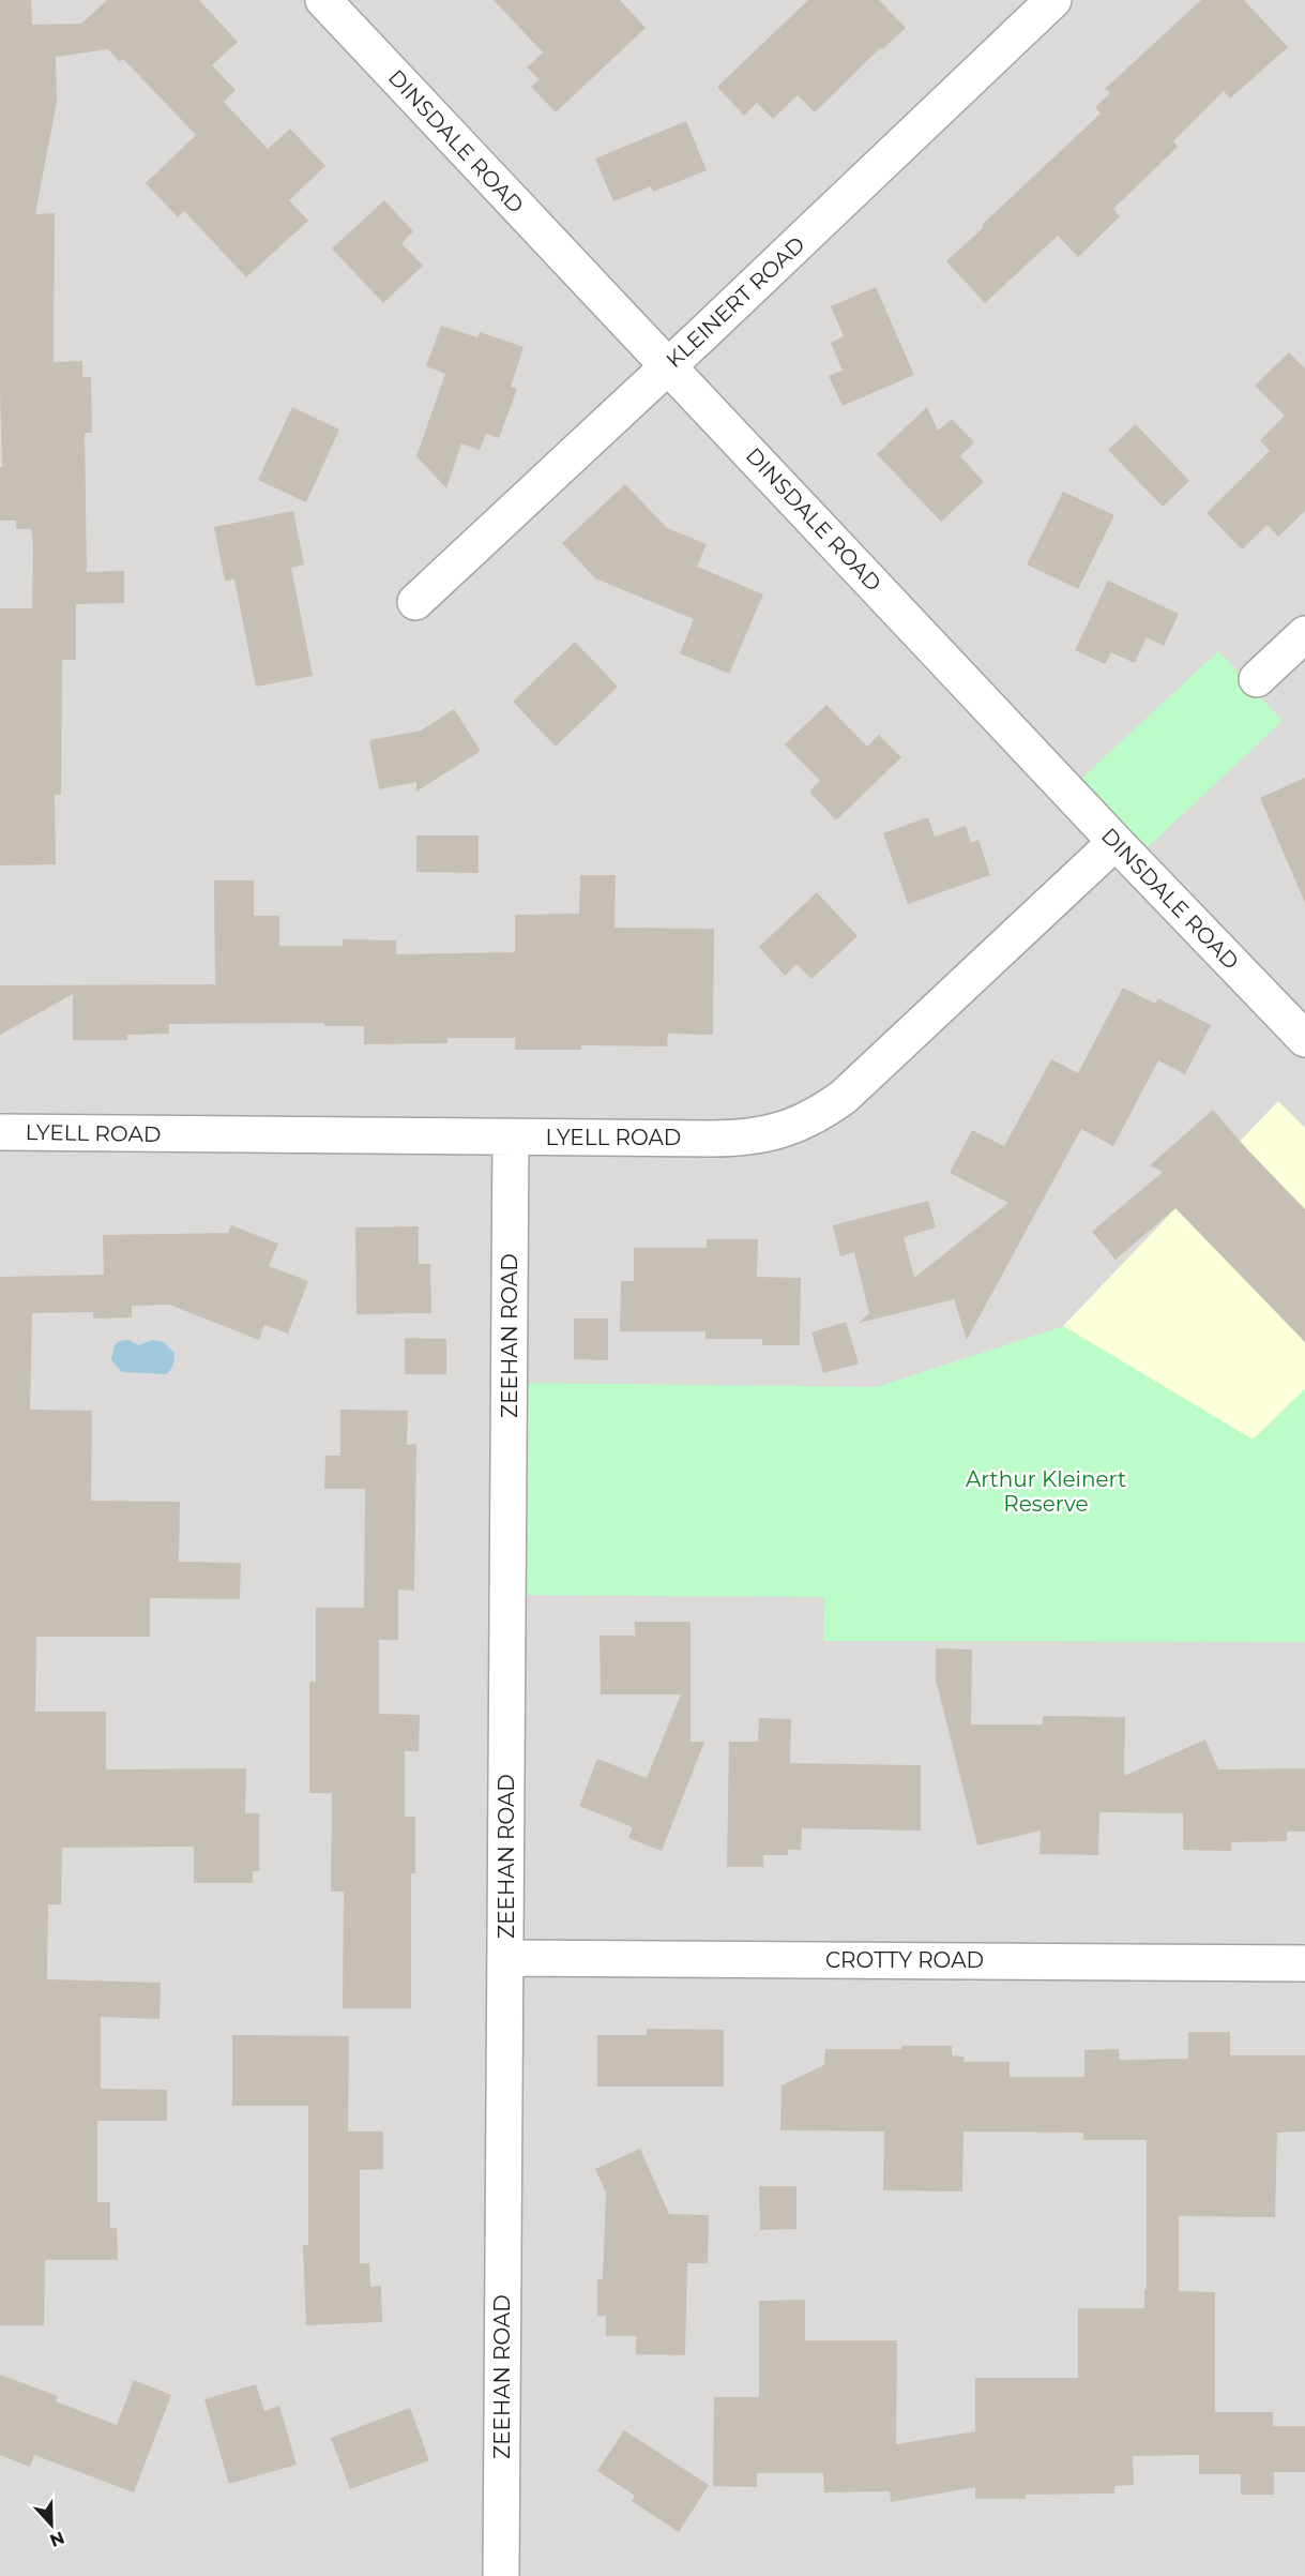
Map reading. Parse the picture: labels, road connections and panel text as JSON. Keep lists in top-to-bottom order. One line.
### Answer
{"streets":{"street":["DINSDALE ROAD","KLEINERT ROAD","LYELL ROAD","ZEEHAN ROAD","CROTTY ROAD"]},"crossings":[["DINSDALE ROAD","KLEINERT ROAD"],["DINSDALE ROAD","LYELL ROAD"],["LYELL ROAD","ZEEHAN ROAD"],["ZEEHAN ROAD","CROTTY ROAD"]],"parks":["Arthur Kleinert Reserve"],"north":"bottom"}
